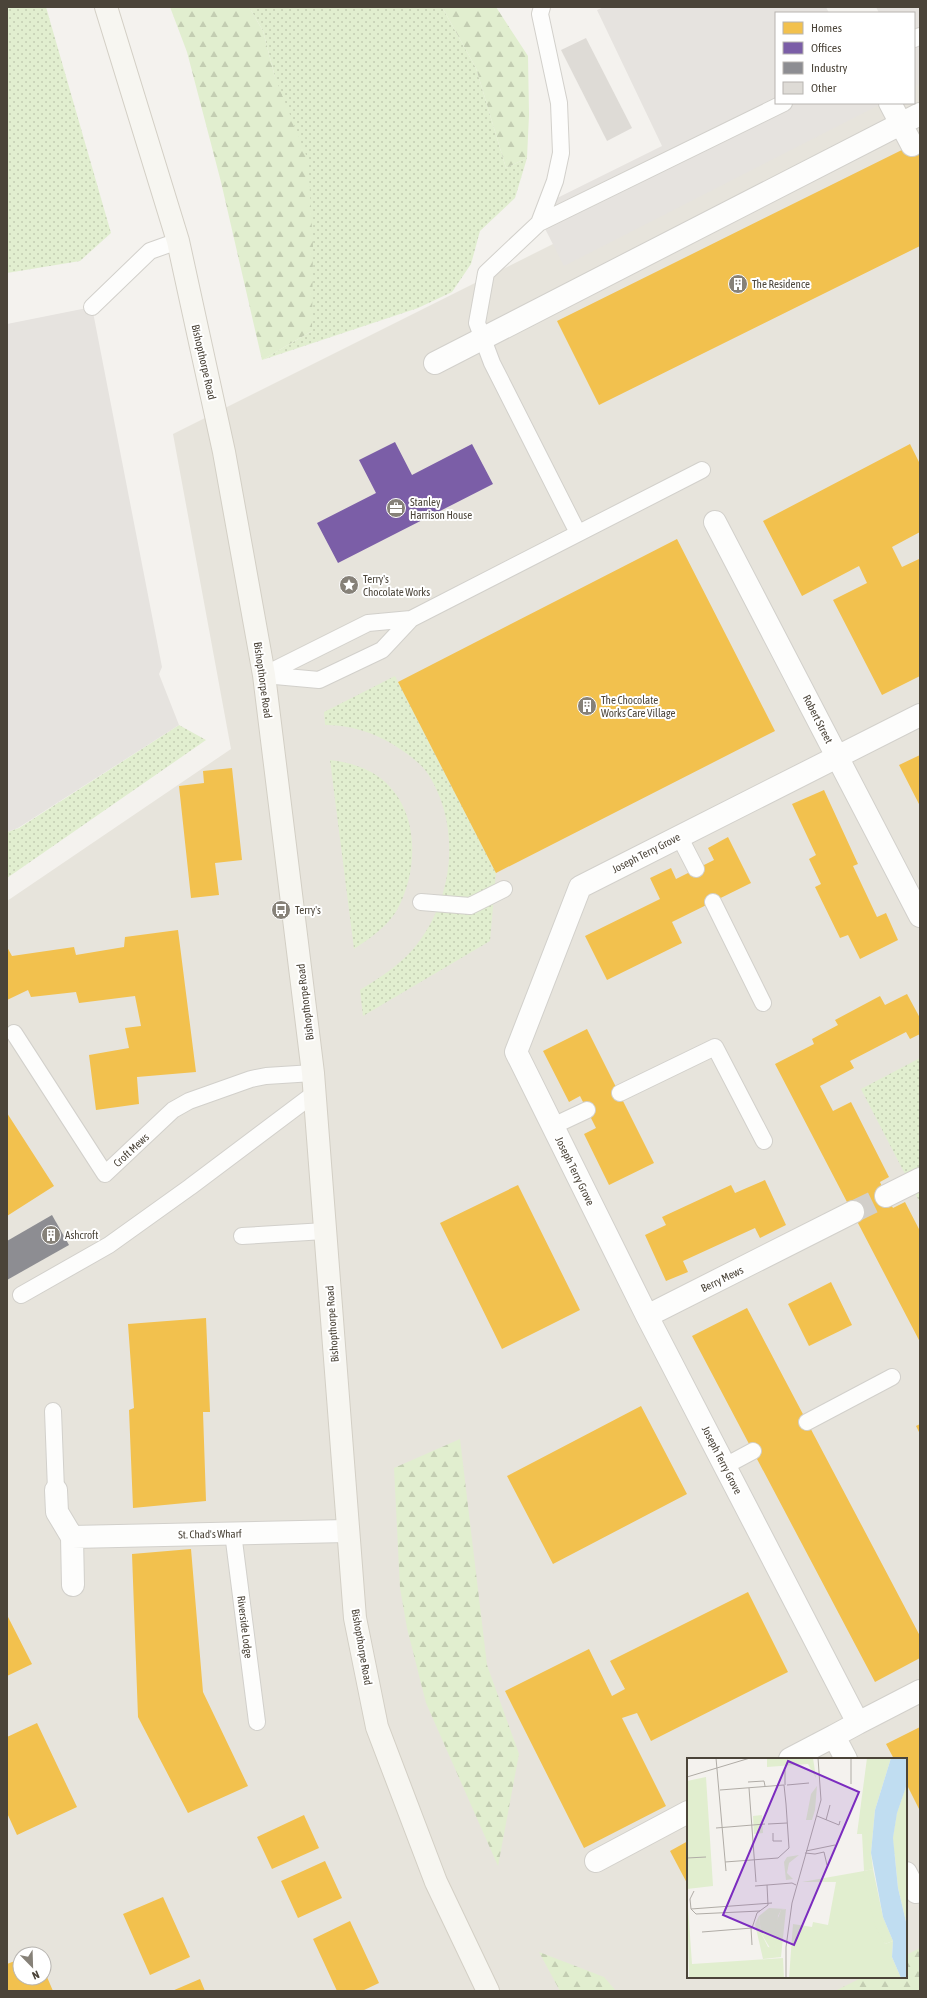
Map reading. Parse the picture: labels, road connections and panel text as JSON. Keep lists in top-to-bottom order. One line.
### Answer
{"streets":{"street":["Bishopthorpe Road","Robert Street","Joseph Terry Grove","Berry Mews","St. Chad's Wharf"],"lane":["Croft Mews","Riverside Lodge"]},"crossings":[["Bishopthorpe Road","Croft Mews"],["Bishopthorpe Road","St. Chad's Wharf"],["Robert Street","Joseph Terry Grove"],["Joseph Terry Grove","Berry Mews"],["St. Chad's Wharf","Riverside Lodge"]],"places":{"building":["The Residence","The Chocolate Works Care Village","Ashcroft"],"office":["Stanley Harrison House"],"place":["Terry's Chocolate Works"],"bus stop":["Terry's"]},"legend":["Homes","Offices","Industry","Other"],"north":"bottom right"}
